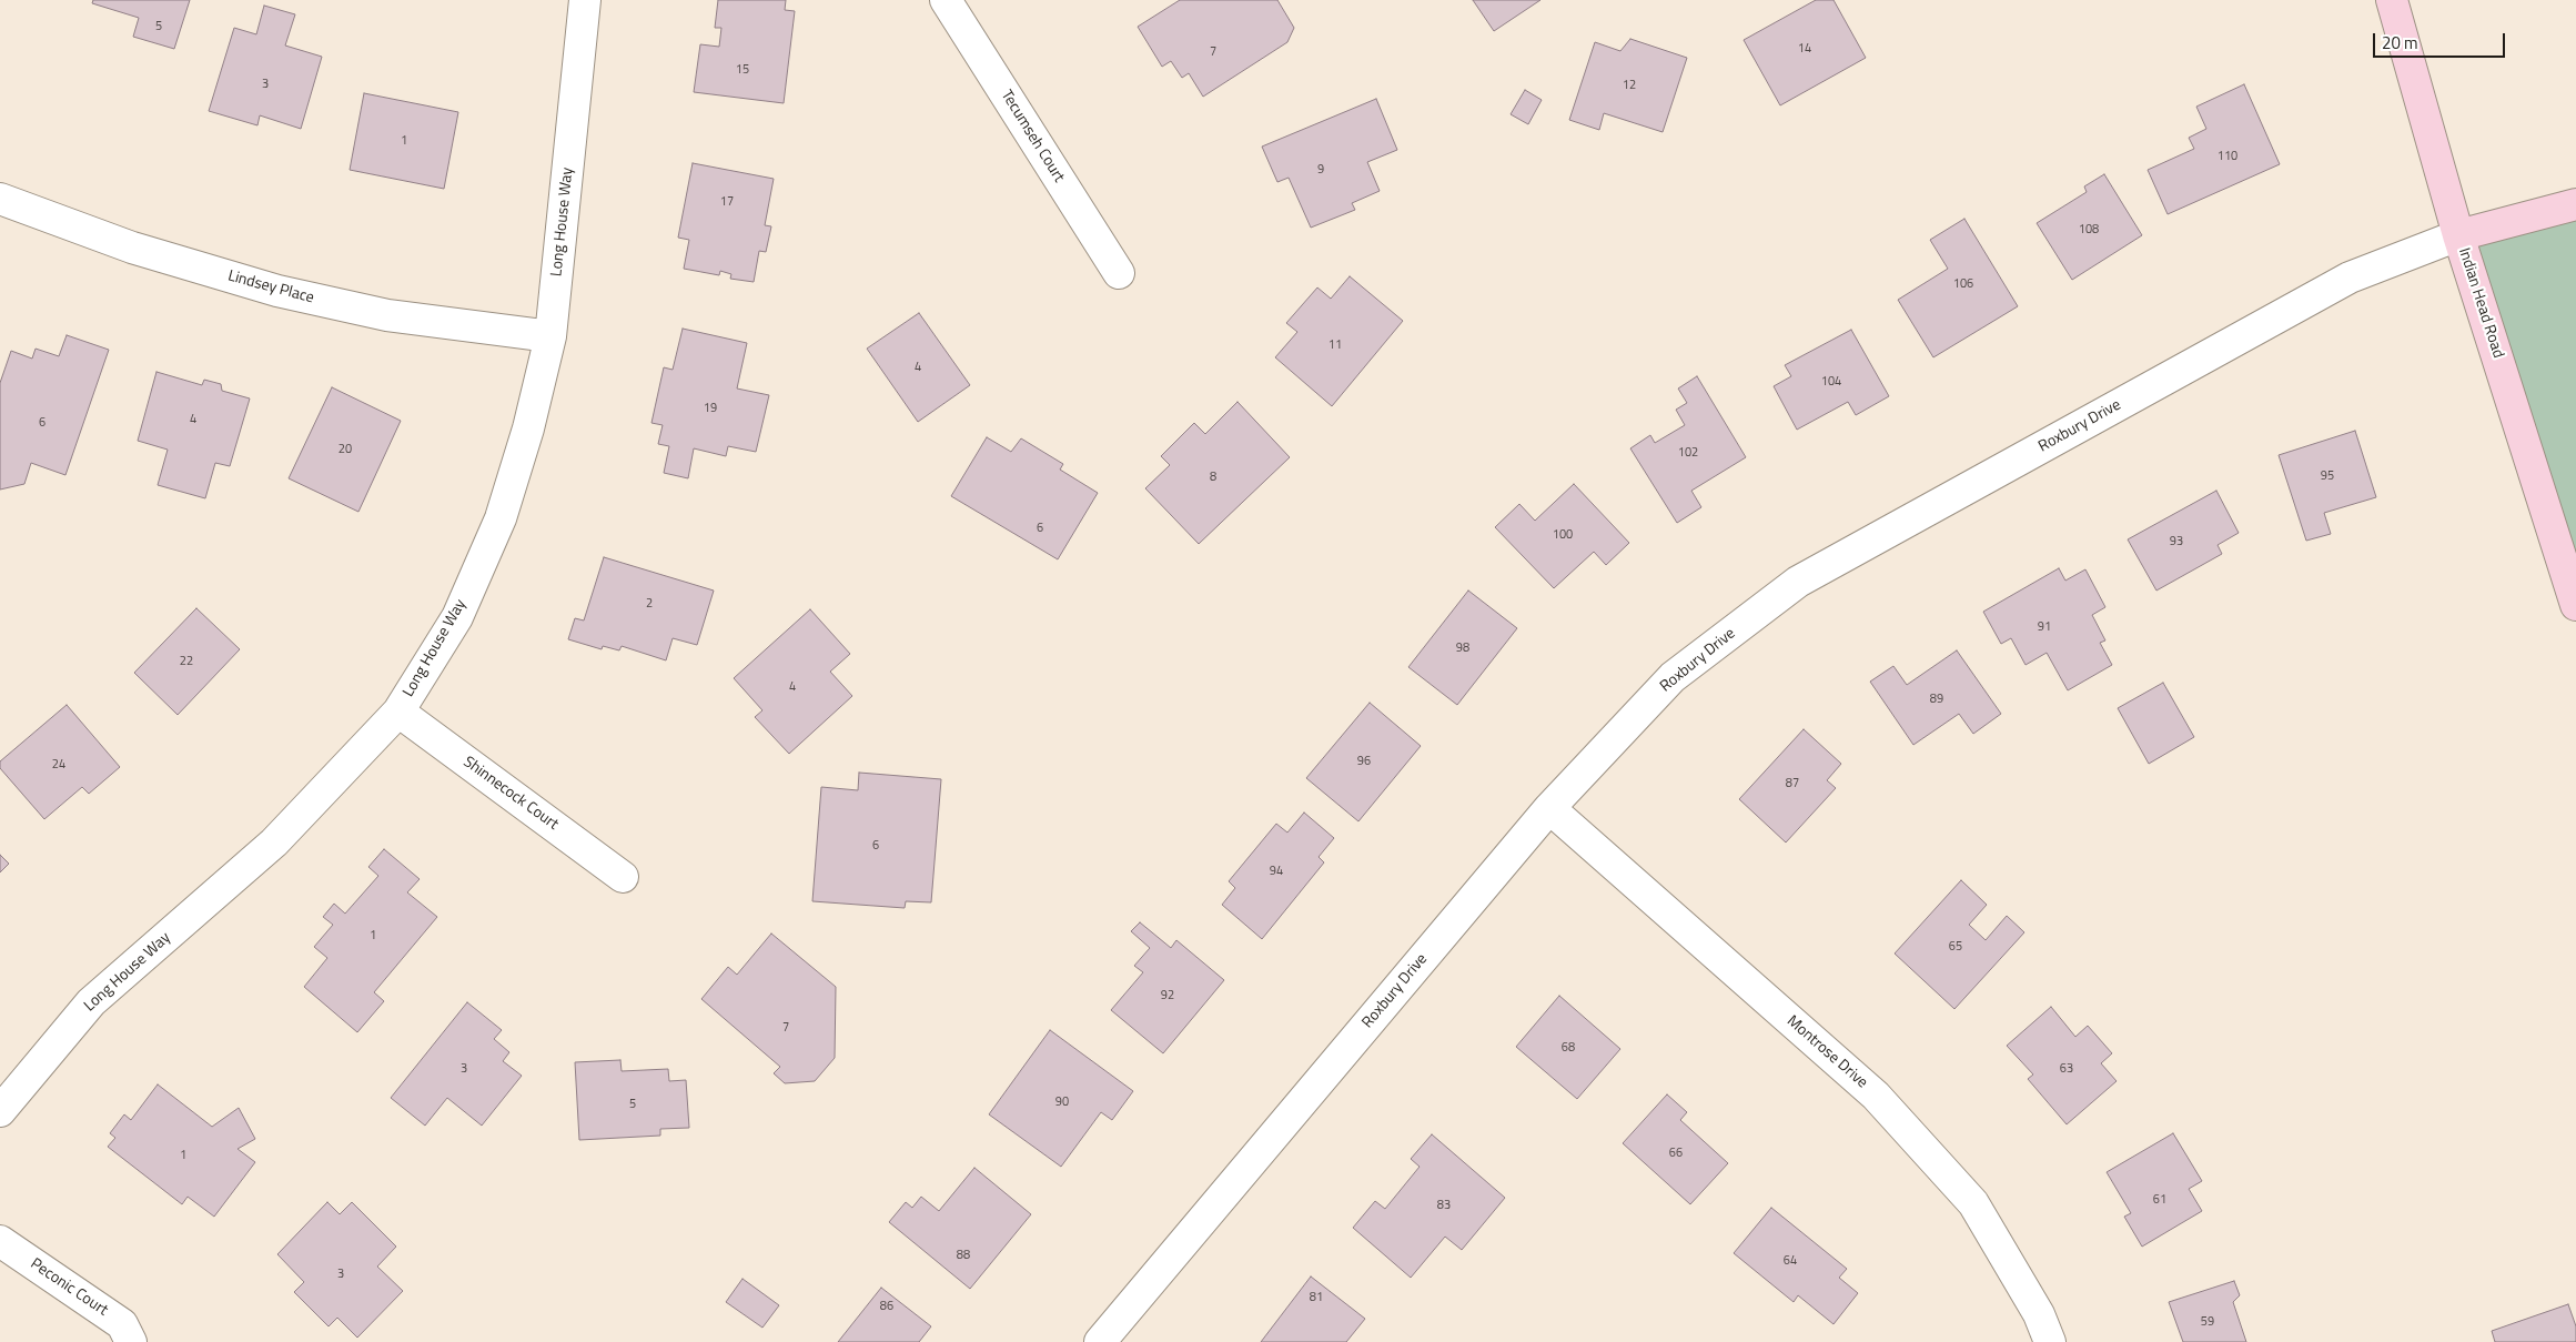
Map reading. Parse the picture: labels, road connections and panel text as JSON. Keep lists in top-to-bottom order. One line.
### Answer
{"streets":{"main road":["Indian Head Road"],"street":["Tecumseh Court","Long House Way","Lindsey Place","Roxbury Drive","Shinnecock Court","Montrose Drive","Peconic Court"]},"crossings":[["Long House Way","Lindsey Place"],["Long House Way","Shinnecock Court"],["Indian Head Road","Roxbury Drive"],["Roxbury Drive","Montrose Drive"]],"house_numbers":["5","14","7","15","3","12","1","110","9","17","108","106","11","4","104","19","4","6","20","102","95","8","6","100","93","2","91","98","22","4","89","96","24","87","6","94","1","65","92","7","68","3","63","90","5","66","1","61","83","88","64","3","81","86","59"],"scale_bar":"20 m"}
